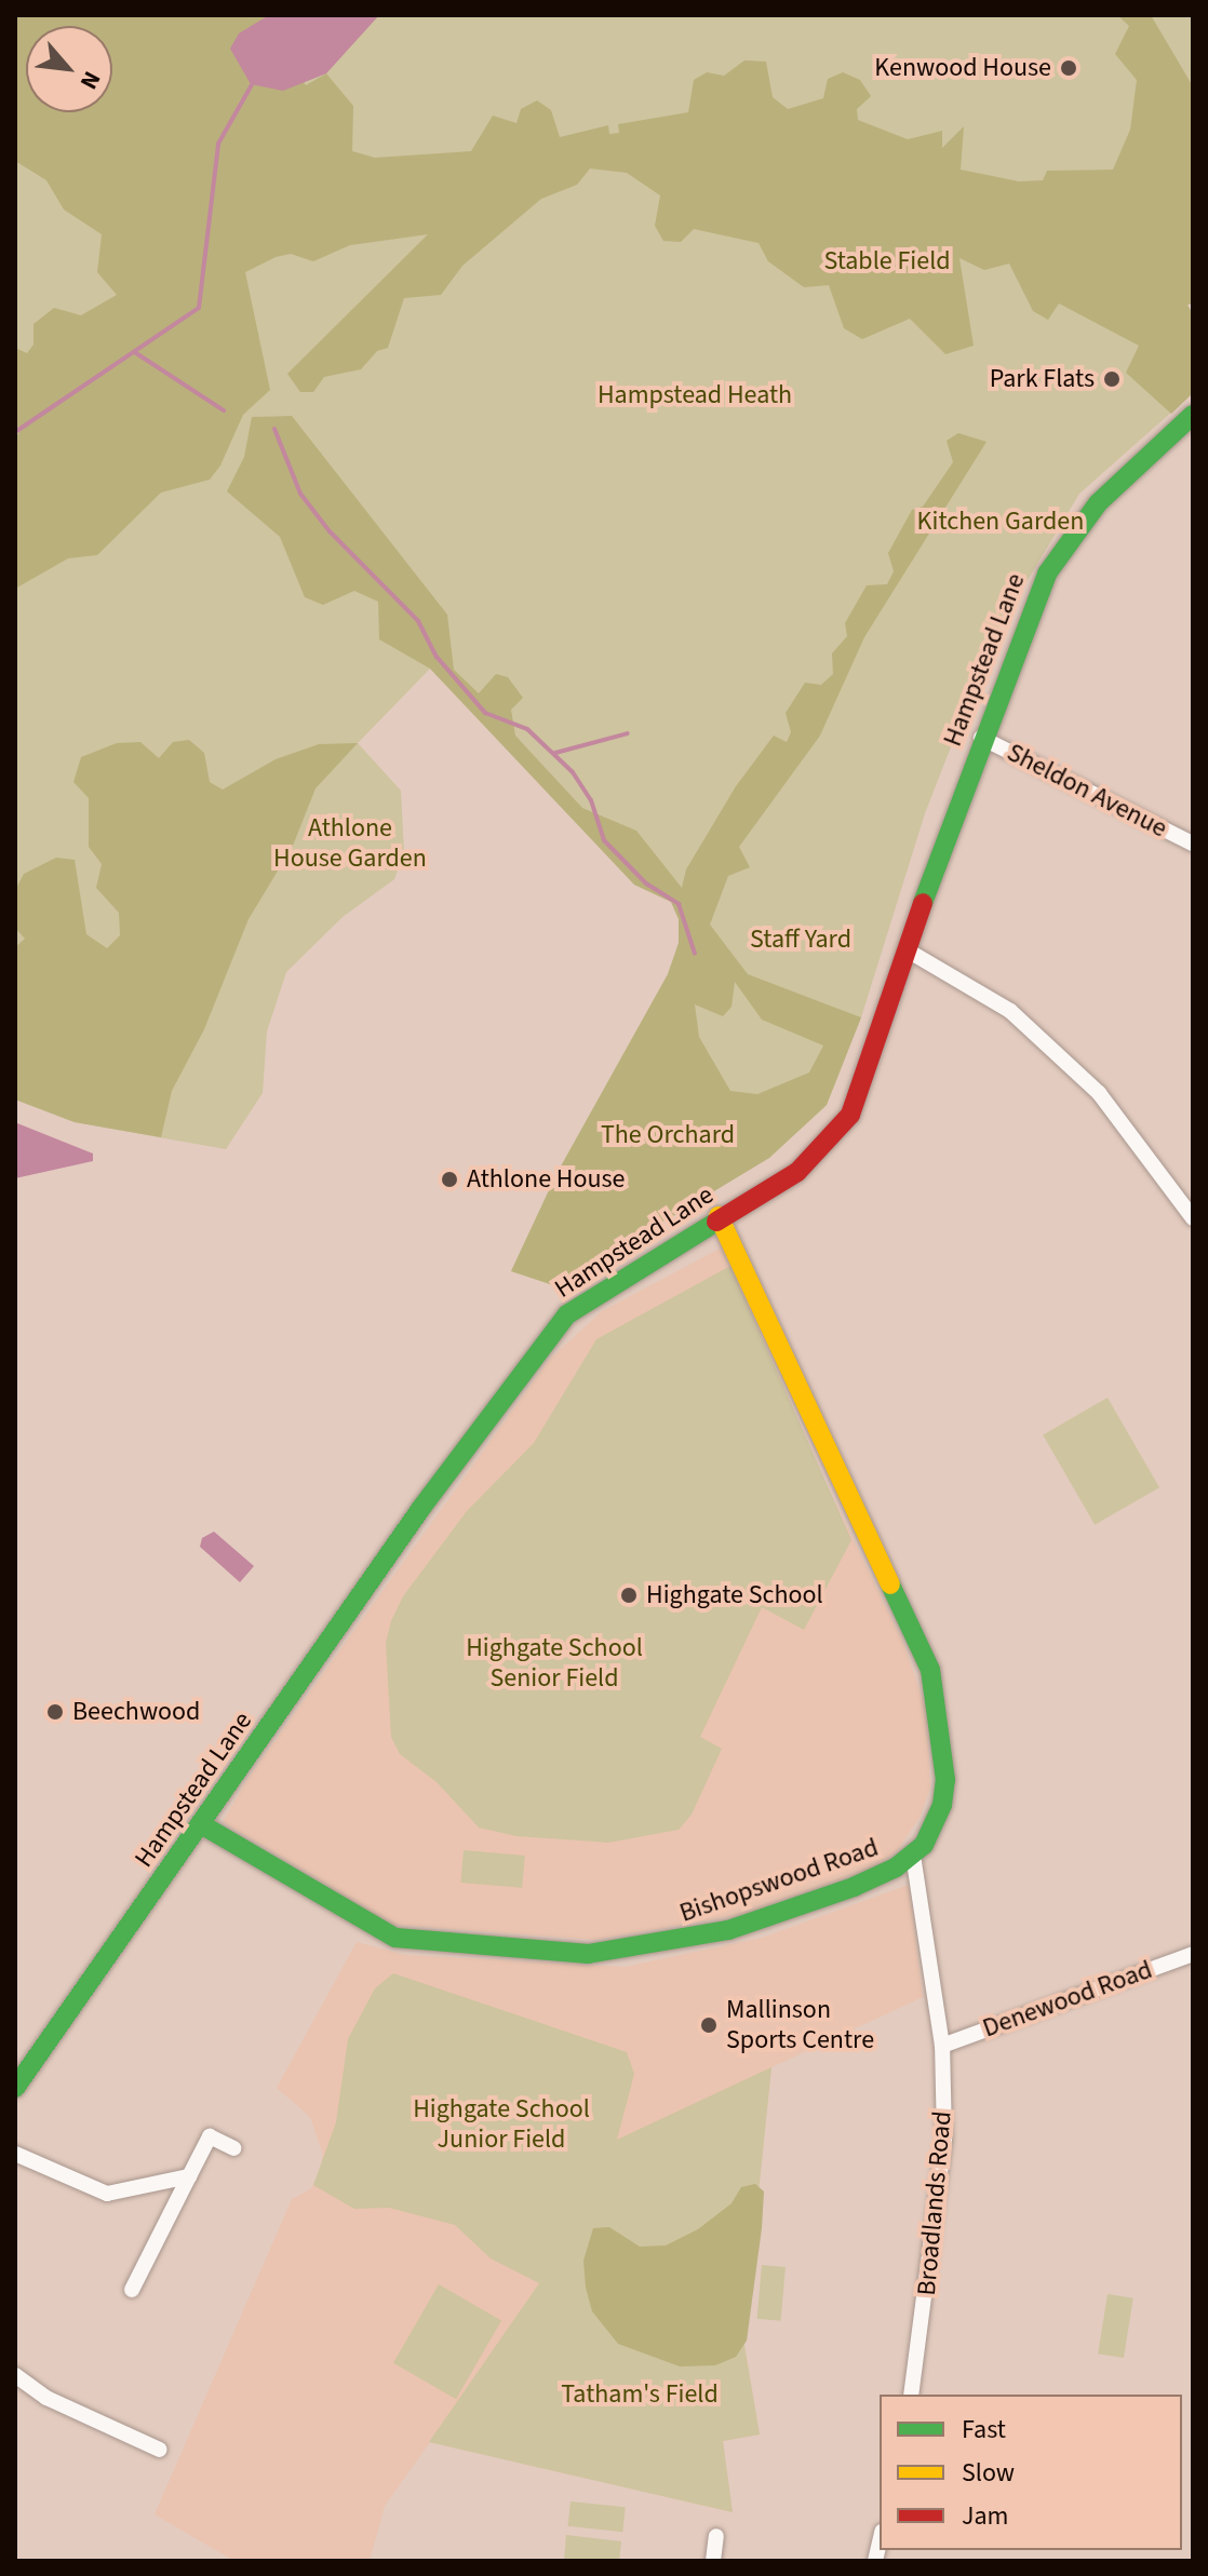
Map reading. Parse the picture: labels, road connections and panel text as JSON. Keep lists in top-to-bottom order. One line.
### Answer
{"streets":{"main road":["Hampstead Lane","Bishopswood Road"],"street":["Sheldon Avenue","Denewood Road","Broadlands Road"]},"crossings":[["Hampstead Lane","Sheldon Avenue"],["Hampstead Lane","Bishopswood Road"],["Bishopswood Road","Broadlands Road"],["Denewood Road","Broadlands Road"]],"parks":["Stable Field","Hampstead Heath","Kitchen Garden","Athlone House Garden","Staff Yard","The Orchard","Highgate School Senior Field","Highgate School Junior Field","Tatham's Field"],"places":["Kenwood House","Park Flats","Athlone House","Highgate School","Beechwood","Mallinson Sports Centre"],"legend":["Fast","Slow","Jam"],"north":"bottom right"}
